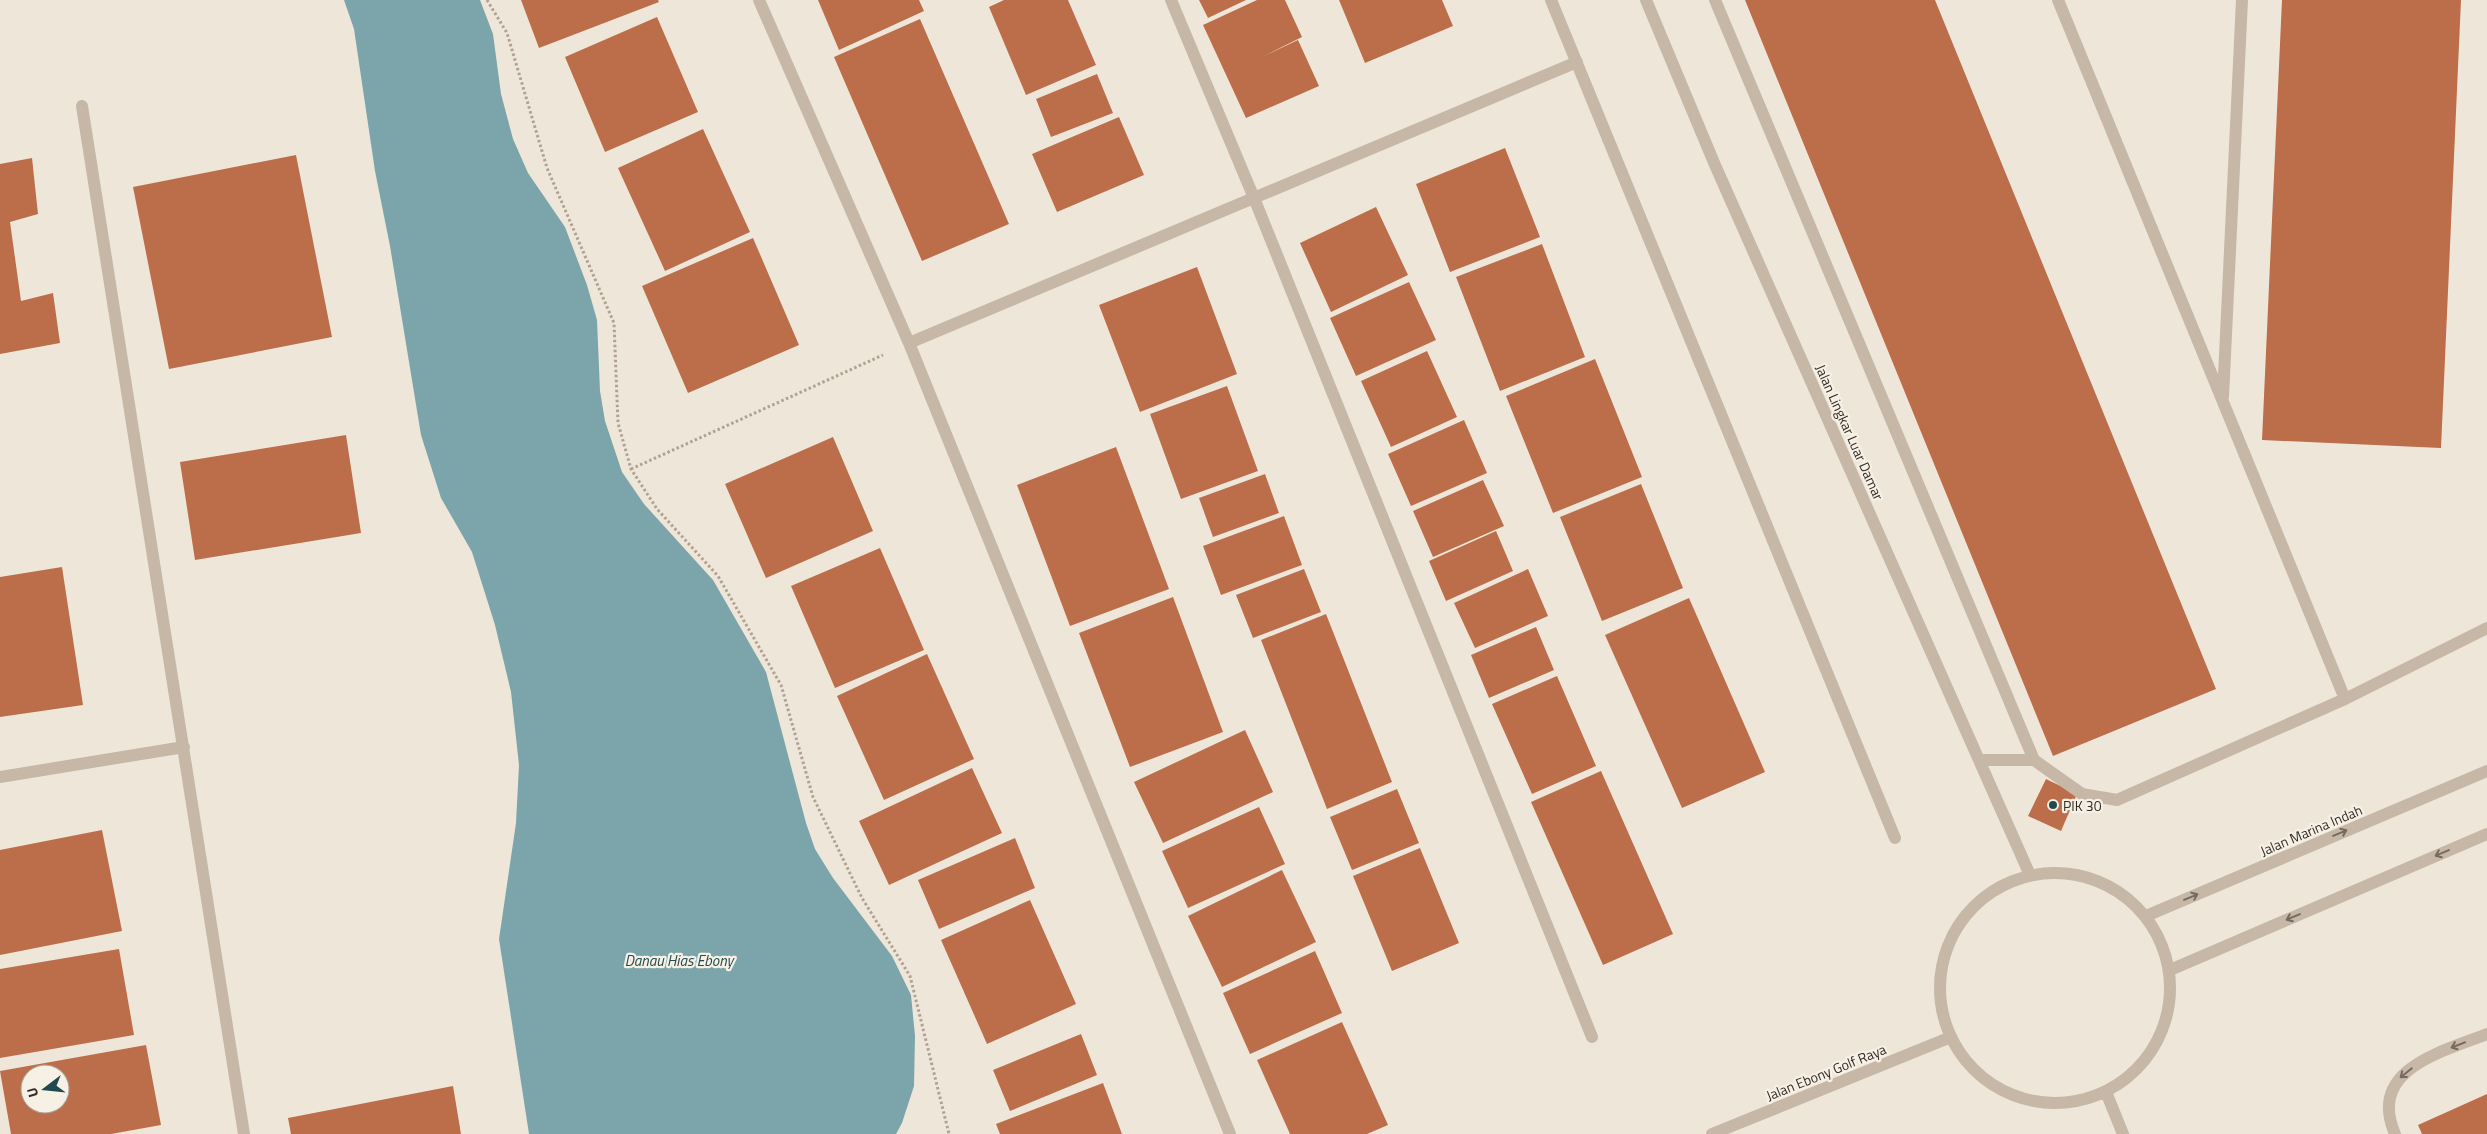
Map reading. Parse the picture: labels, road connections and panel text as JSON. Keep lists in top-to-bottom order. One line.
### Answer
{"streets":{"street":["Jalan Lingkar Luar Damar","Jalan Marina Indah","Jalan Ebony Golf Raya"]},"water":["Danau Hias Ebony"],"places":["PIK 30"],"north":"left"}
